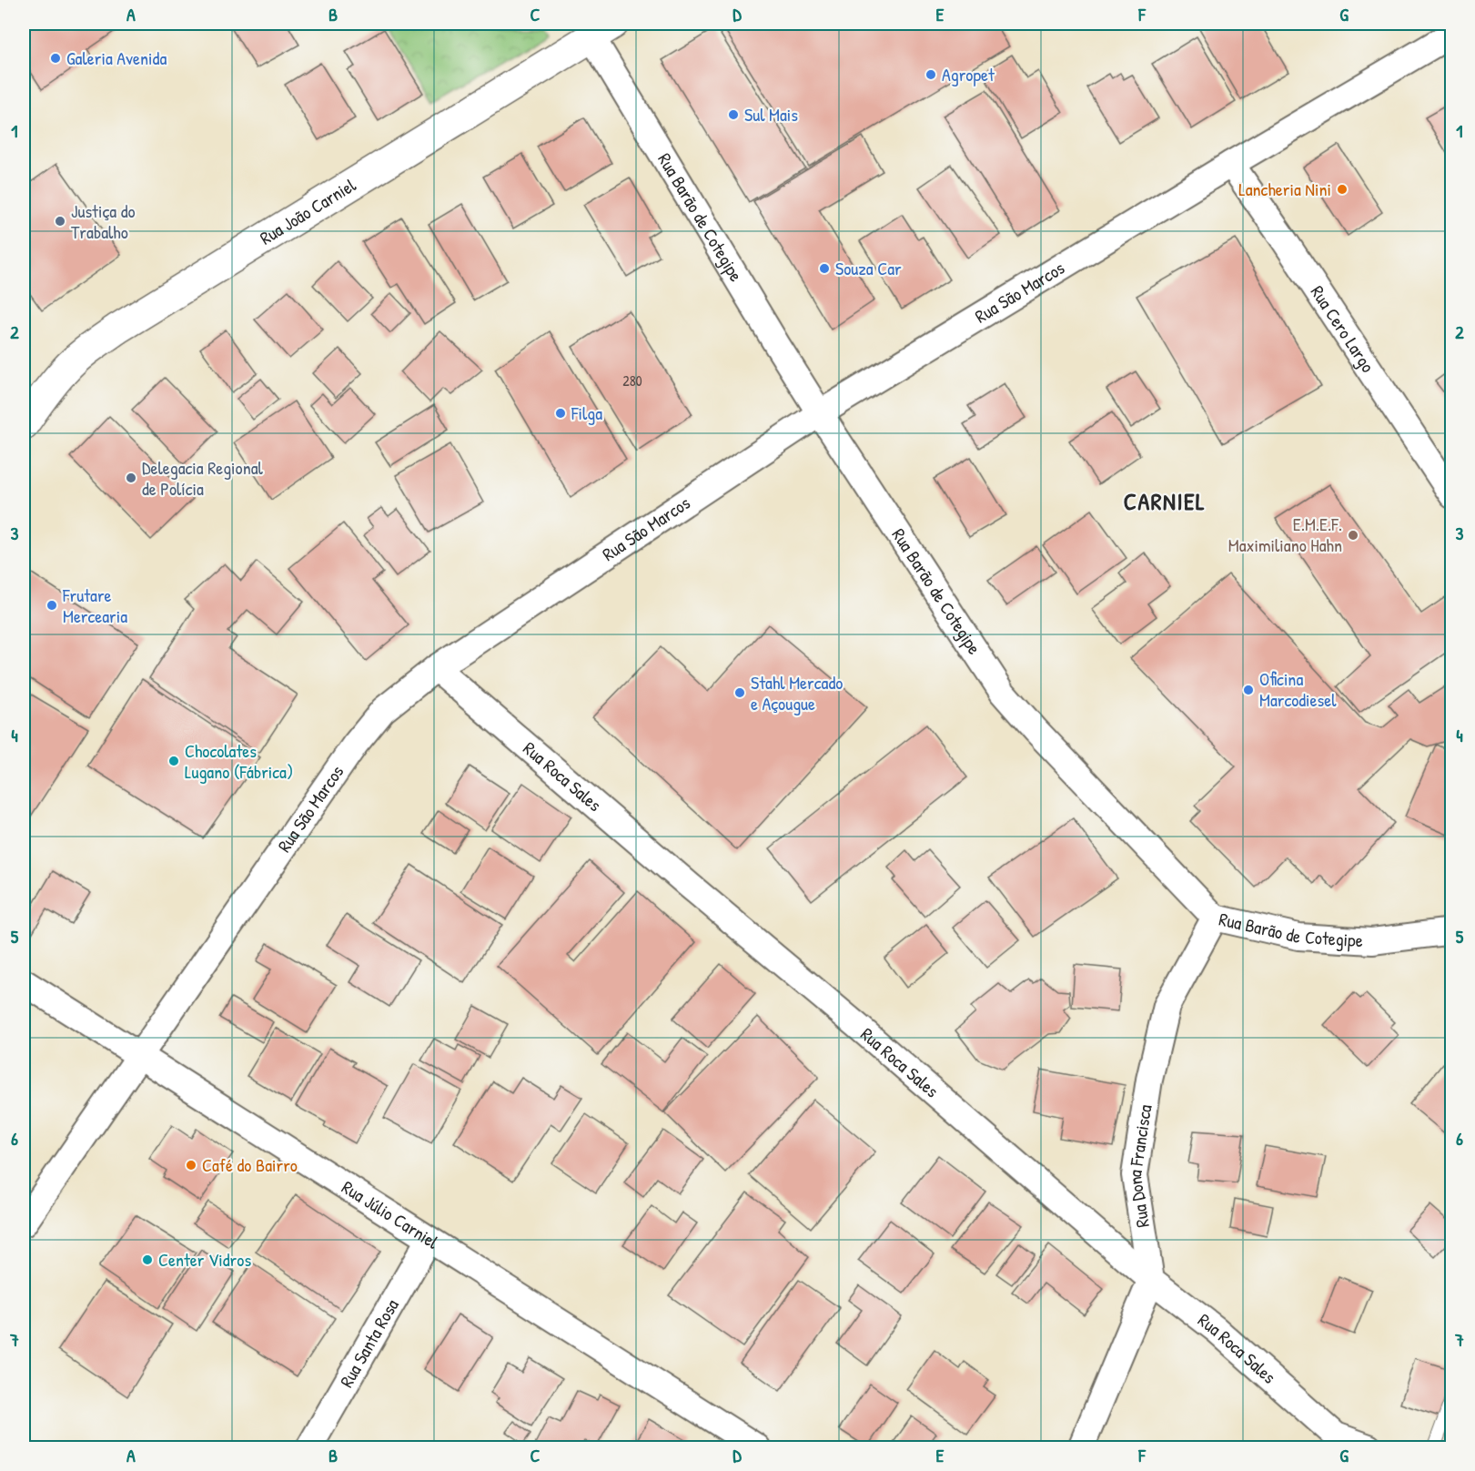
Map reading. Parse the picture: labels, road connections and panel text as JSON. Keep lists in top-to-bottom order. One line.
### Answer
{"streets":{"street":["Rua João Carniel","Rua Barão de Cotegipe","Rua São Marcos","Rua Cero Largo","Rua Roca Sales","Rua Dona Francisca","Rua Júlio Carniel","Rua Santa Rosa"]},"crossings":[["Rua João Carniel","Rua Barão de Cotegipe"],["Rua Barão de Cotegipe","Rua São Marcos"],["Rua Barão de Cotegipe","Rua Dona Francisca"],["Rua São Marcos","Rua Cero Largo"],["Rua São Marcos","Rua Roca Sales"],["Rua São Marcos","Rua Júlio Carniel"],["Rua Roca Sales","Rua Dona Francisca"],["Rua Júlio Carniel","Rua Santa Rosa"]],"districts":["CARNIEL"],"places":["Galeria Avenida","Agropet","Sul Mais","Lancheria Nini","Justiça do Trabalho","Souza Car","Filga","Delegacia Regional de Polícia","E.M.E.F. Maximiliano Hahn","Frutare Mercearia","Oficina Marcodiesel","Stahl Mercado e Açougue","Chocolates Lugano (Fábrica)","Café do Bairro","Center Vidros"],"house_numbers":["280"],"grid":{"columns":["A","B","C","D","E","F","G"],"rows":["1","2","3","4","5","6","7"]}}
